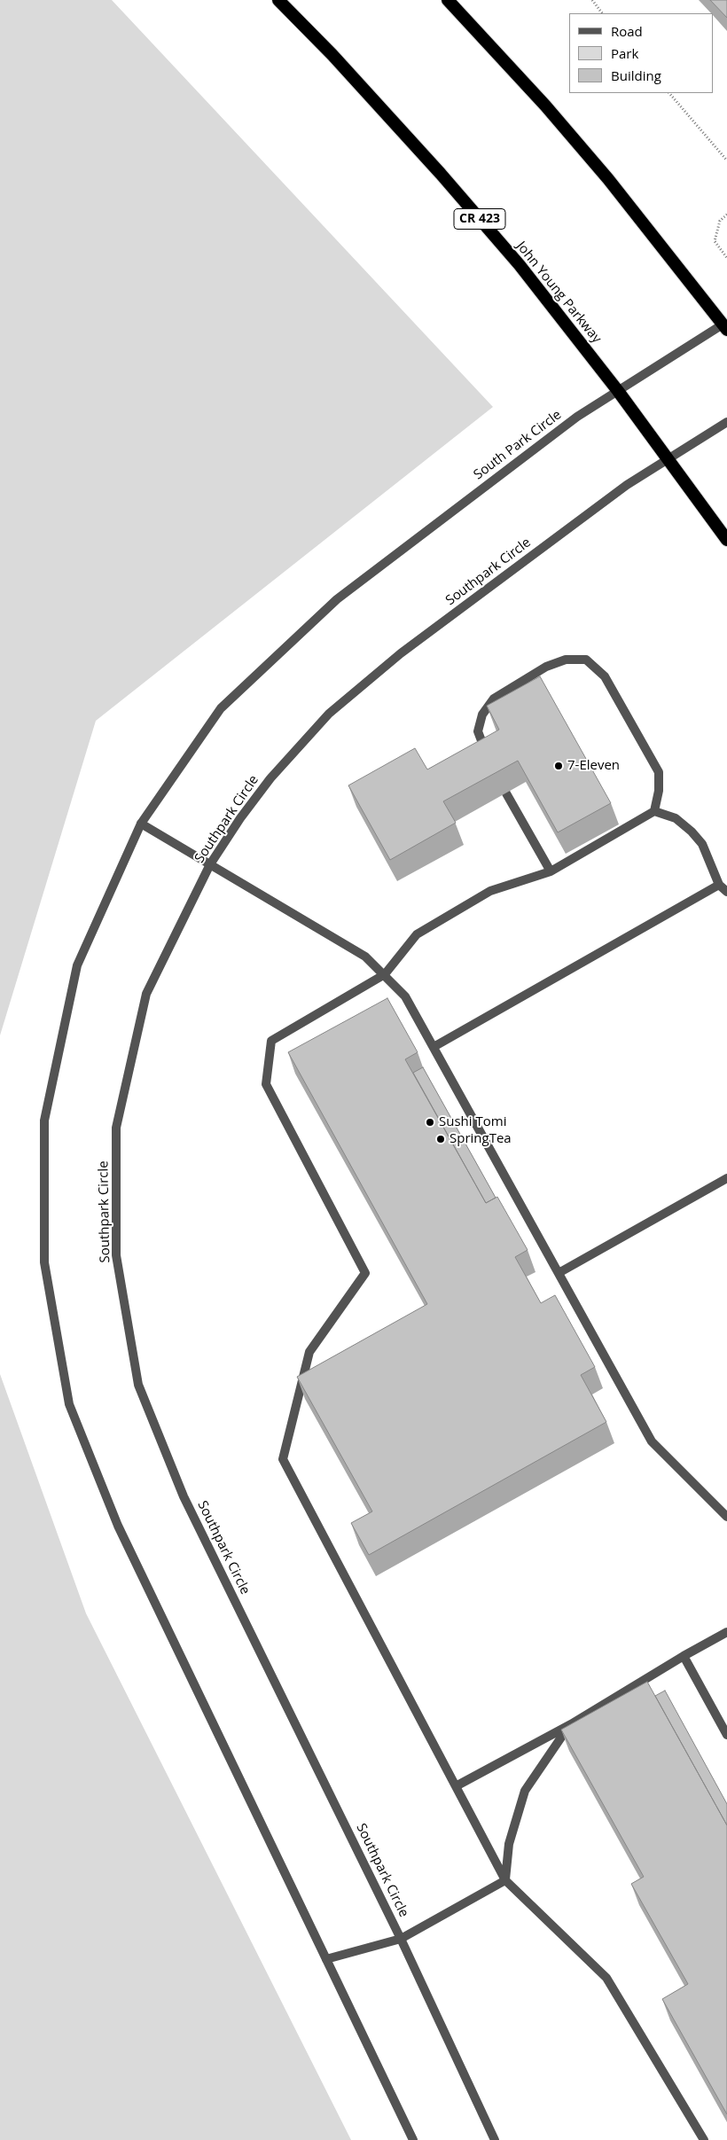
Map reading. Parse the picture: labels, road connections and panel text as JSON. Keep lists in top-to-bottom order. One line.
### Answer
{"streets":{"highway":["CR 423","John Young Parkway"],"street":["South Park Circle","Southpark Circle"]},"crossings":[["John Young Parkway","South Park Circle"],["John Young Parkway","Southpark Circle"]],"places":["7-Eleven","Sushi Tomi","SpringTea"],"legend":["Road","Park","Building"]}
